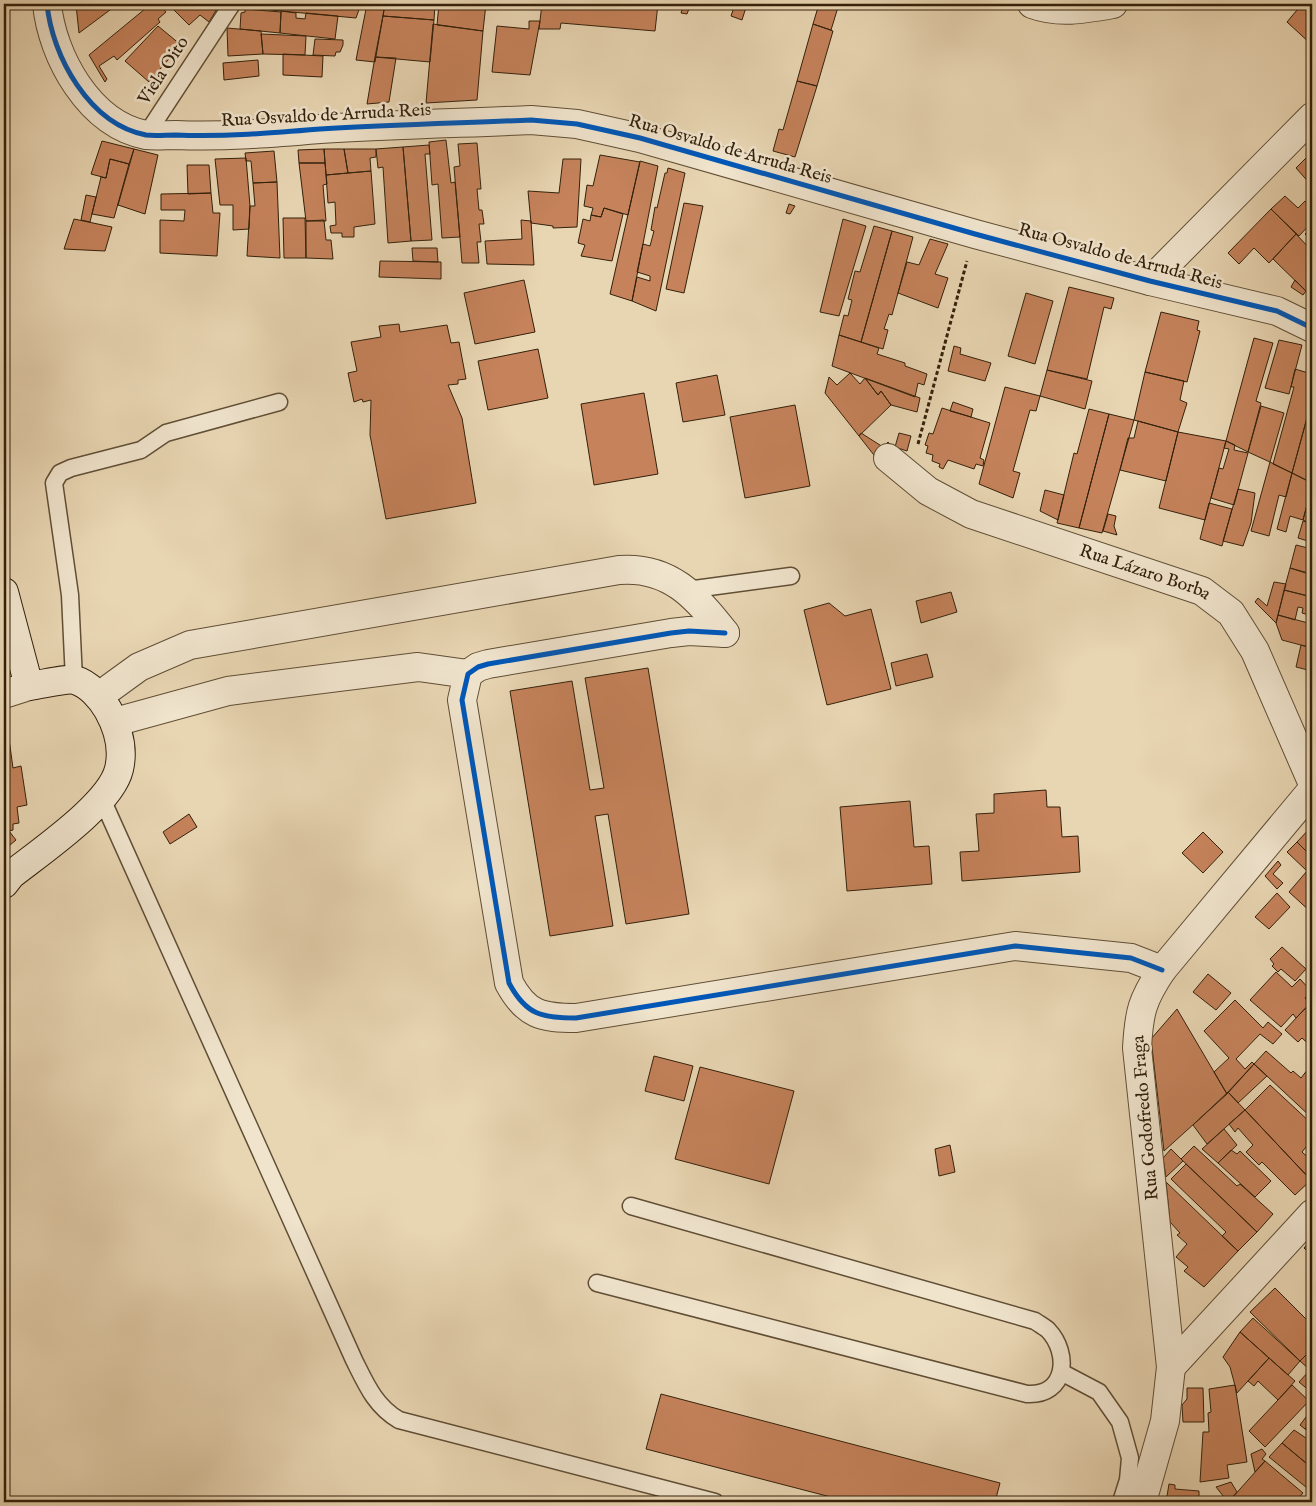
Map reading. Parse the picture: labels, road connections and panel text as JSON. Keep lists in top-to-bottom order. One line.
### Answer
{"streets":{"street":["Rua Osvaldo de Arruda Reis","Rua Lázaro Borba","Rua Godofredo Fraga"],"lane":["Viela Oito"]},"crossings":[["Viela Oito","Rua Osvaldo de Arruda Reis"]]}
